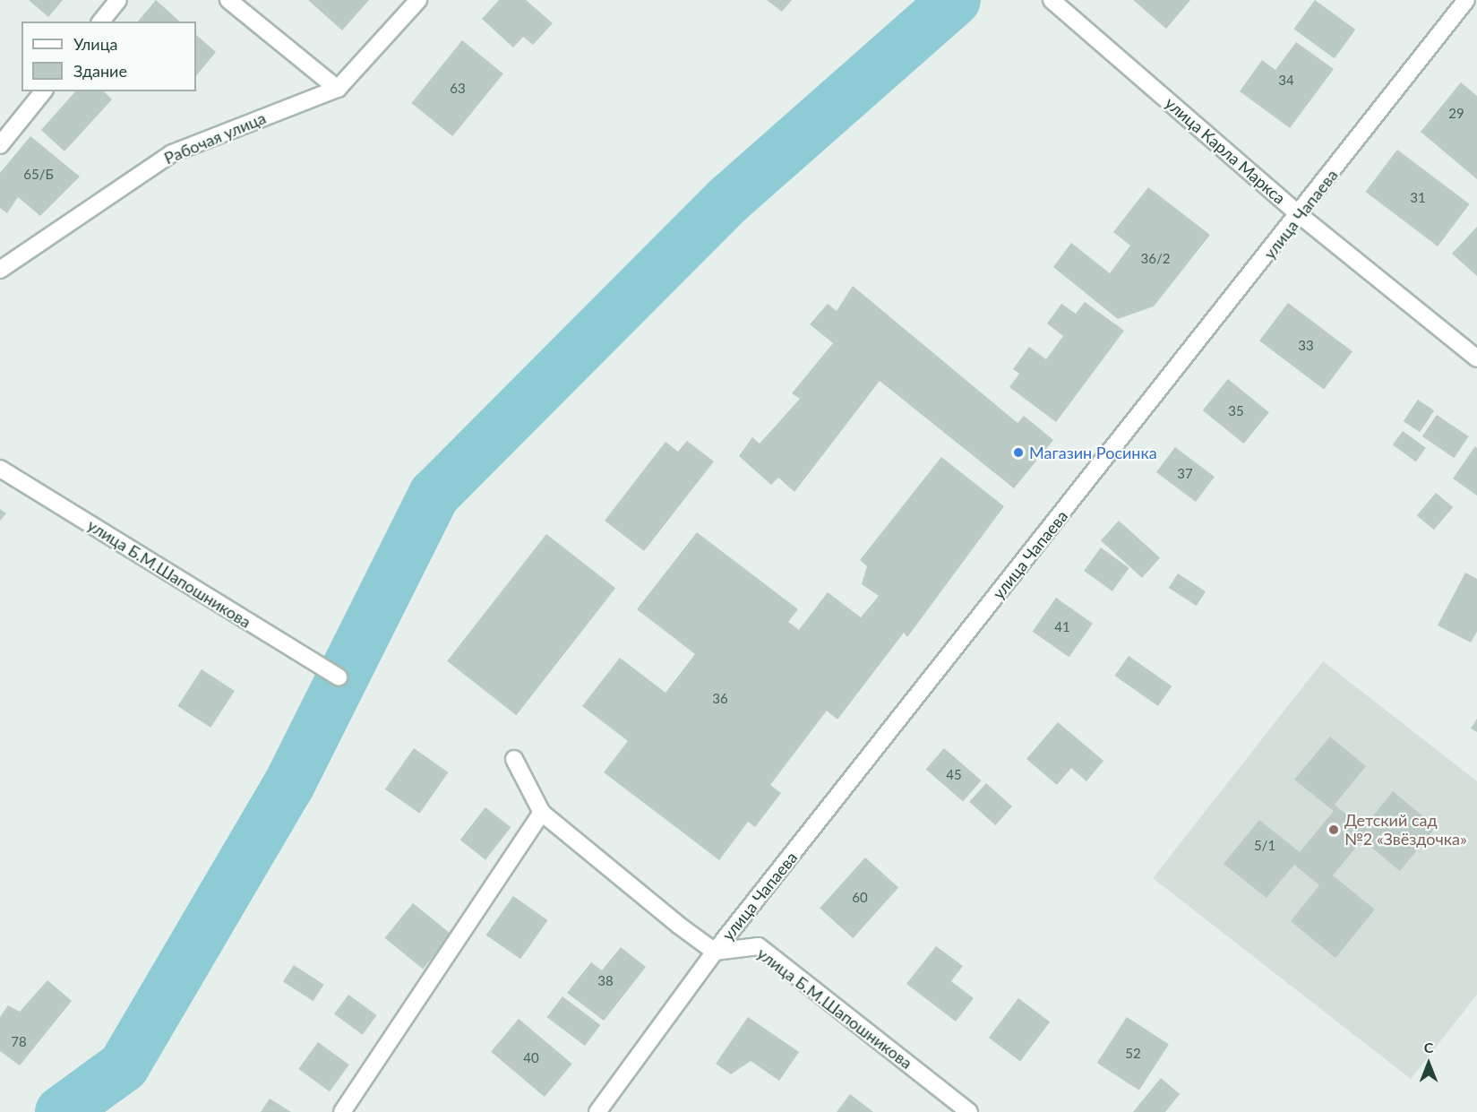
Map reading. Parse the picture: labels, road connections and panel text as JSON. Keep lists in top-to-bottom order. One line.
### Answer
{"streets":{"street":["Рабочая улица","улица Карла Маркса","улица Чапаева","улица Б.М.Шапошникова"]},"crossings":[["улица Карла Маркса","улица Чапаева"],["улица Чапаева","улица Б.М.Шапошникова"]],"places":["Магазин Росинка","Детский сад №2 «Звёздочка»"],"house_numbers":["34","63","29","65/Б","31","36/2","33","35","37","41","36","45","5/1","60","38","78","52","40"],"legend":["Улица","Здание"],"north":"top"}
